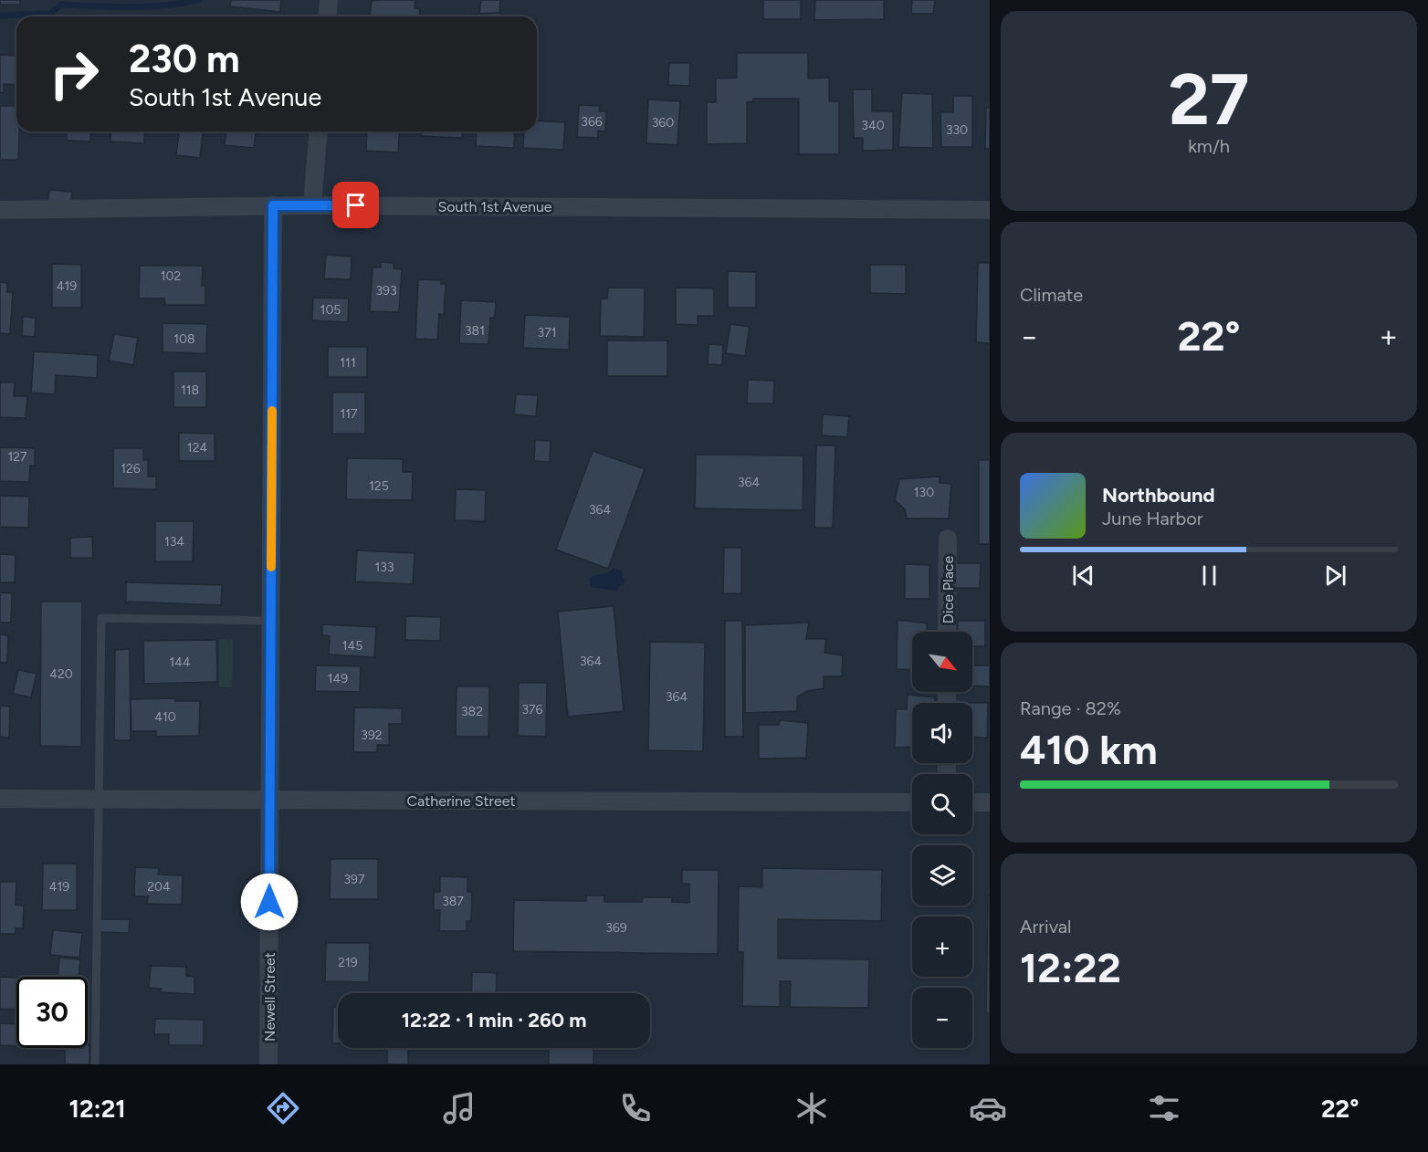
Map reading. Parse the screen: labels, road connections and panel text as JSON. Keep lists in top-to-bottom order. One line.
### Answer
{"streets":{"street":["South 1st Avenue","Dice Place","Catherine Street","Newell Street"]},"crossings":[["South 1st Avenue","Newell Street"],["Catherine Street","Newell Street"]],"house_numbers":["366","360","340","330","102","419","393","105","381","371","108","111","118","117","124","127","126","364","125","130","364","134","133","145","364","144","420","149","364","376","382","410","392","397","419","204","387","369","219"],"north":"bottom right","page":{"tile":[["27","km/h"],"Climate",["Range · 82%","410 km"],["Arrival","12:22"]],"turn":["230 m","South 1st Avenue"],"heat":["−","22°","+"],"song":["Northbound","June Harbor"],"map_buttons":["+","−"],"limit":"30","trip":"12:22 · 1 min · 260 m","tabs":["12:21","22°"]}}
